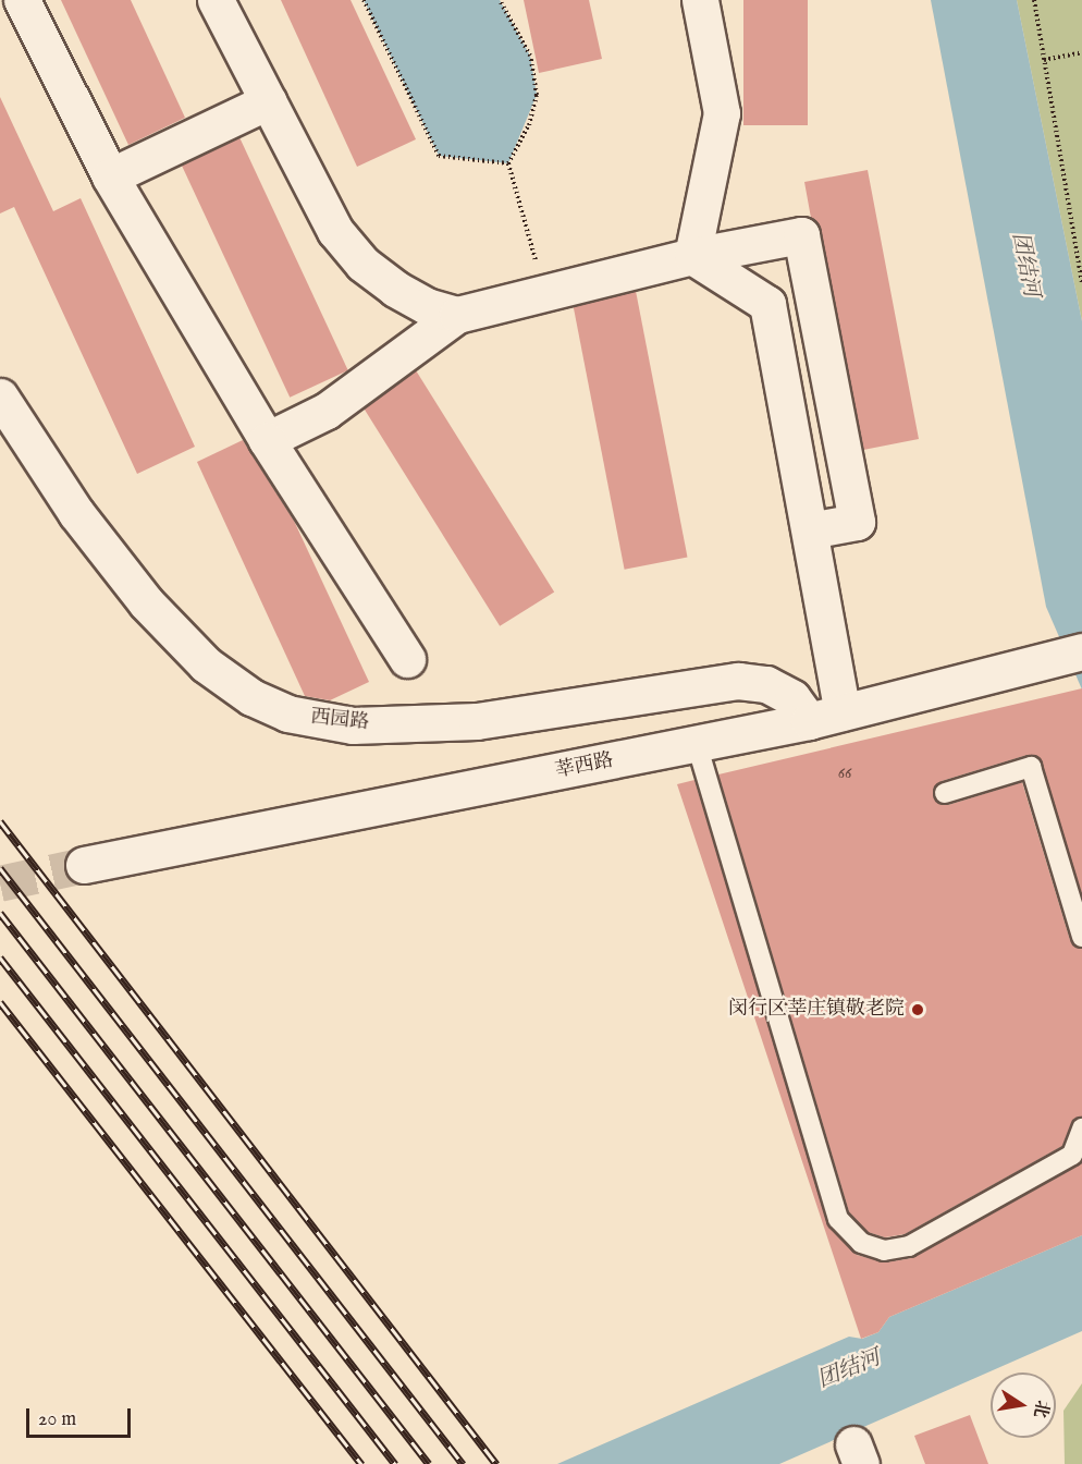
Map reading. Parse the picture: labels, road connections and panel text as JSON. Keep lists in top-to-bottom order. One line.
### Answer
{"streets":{"street":["西园路","莘西路"]},"crossings":[["西园路","莘西路"]],"water":["团结河"],"places":["闵行区莘庄镇敬老院"],"house_numbers":["66"],"scale_bar":"20 m","north":"right"}
